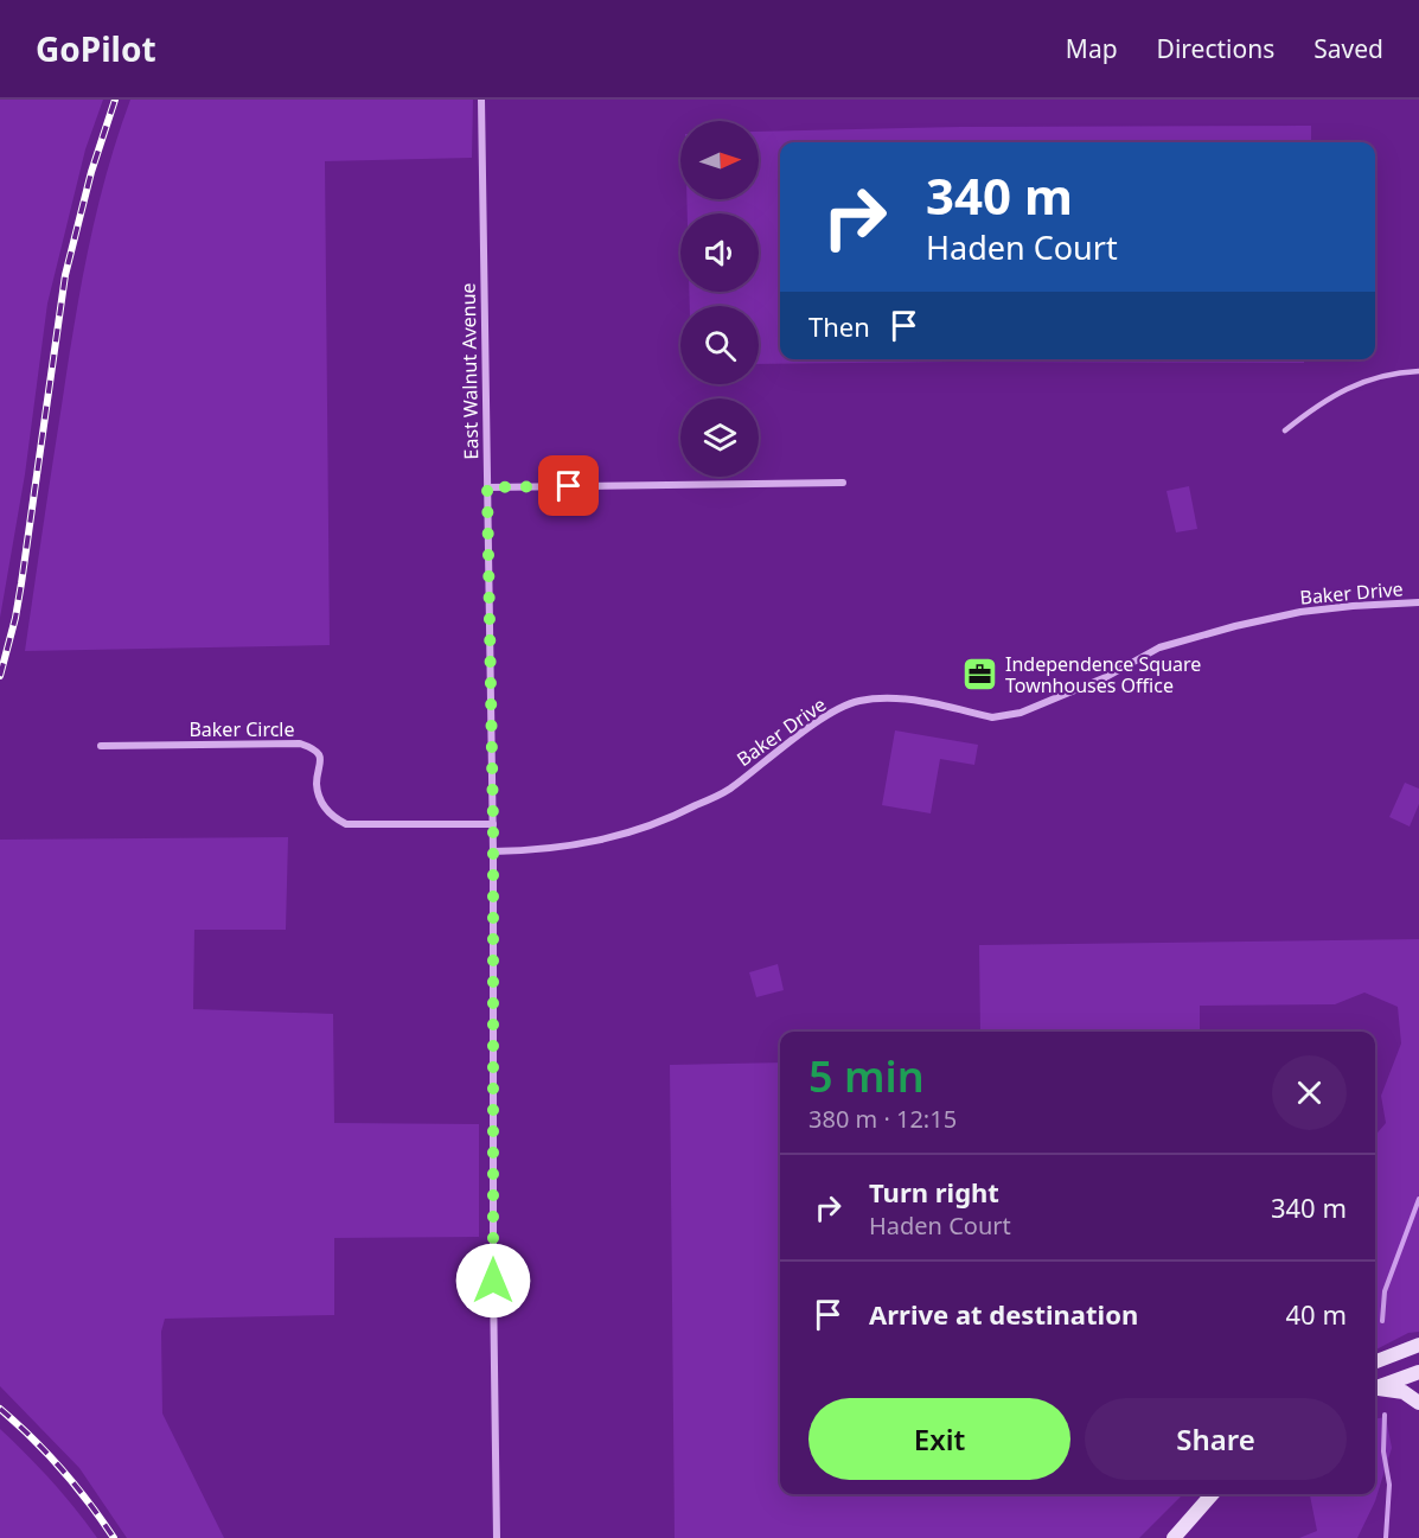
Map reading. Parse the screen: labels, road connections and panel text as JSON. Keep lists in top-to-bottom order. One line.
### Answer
{"streets":{"street":["East Walnut Avenue","Baker Drive","Baker Circle"]},"crossings":[["East Walnut Avenue","Baker Drive"],["East Walnut Avenue","Baker Circle"]],"places":{"office":["Independence Square Townhouses Office"]},"north":"right","page":{"header":"GoPilot","nav":["Map","Directions","Saved"],"turn":["340 m","Haden Court"],"then":"Then","heading":["5 min","380 m · 12:15"],"list":[{"name":"Turn right","note":"Haden Court","value":"340 m"},{"name":"Arrive at destination","value":"40 m"}],"buttons":["Exit","Share"]}}
